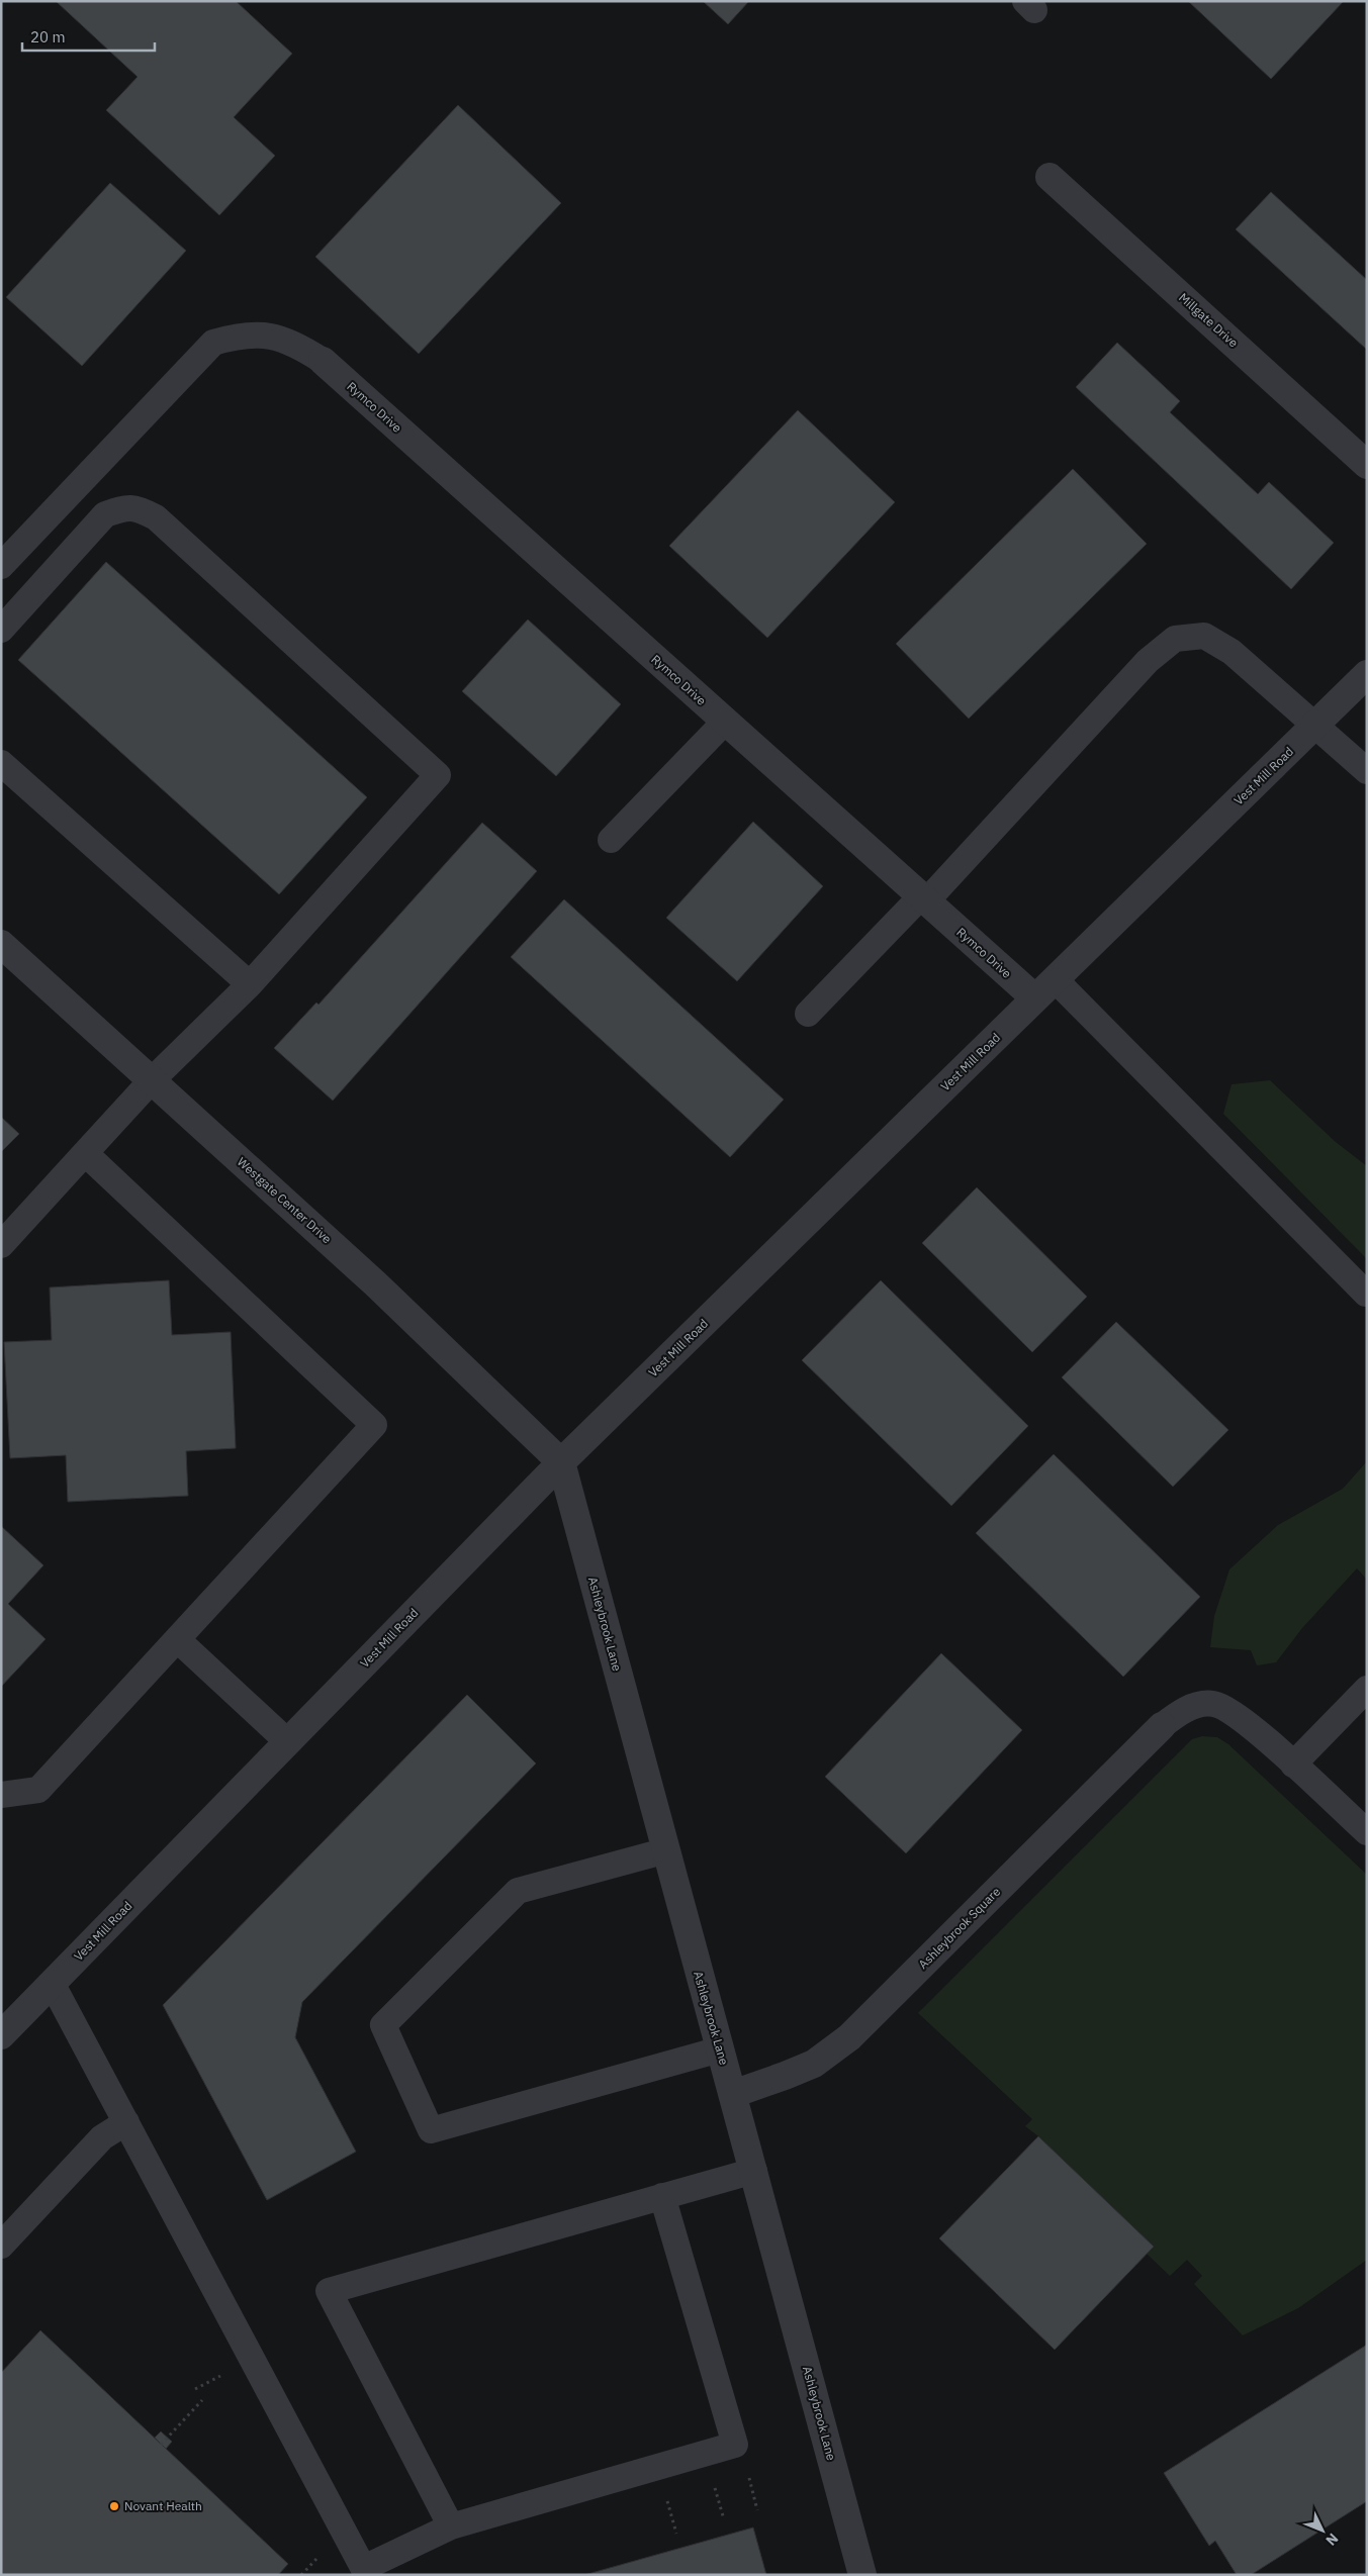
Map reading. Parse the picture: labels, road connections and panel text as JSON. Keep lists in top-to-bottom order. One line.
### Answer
{"streets":{"street":["Millgate Drive","Rymco Drive","Vest Mill Road","Westgate Center Drive","Ashleybrook Lane","Ashleybrook Square"]},"crossings":[["Rymco Drive","Vest Mill Road"],["Vest Mill Road","Westgate Center Drive"],["Vest Mill Road","Ashleybrook Lane"],["Westgate Center Drive","Ashleybrook Lane"],["Ashleybrook Lane","Ashleybrook Square"]],"places":["Novant Health"],"scale_bar":"20 m","north":"bottom right"}
